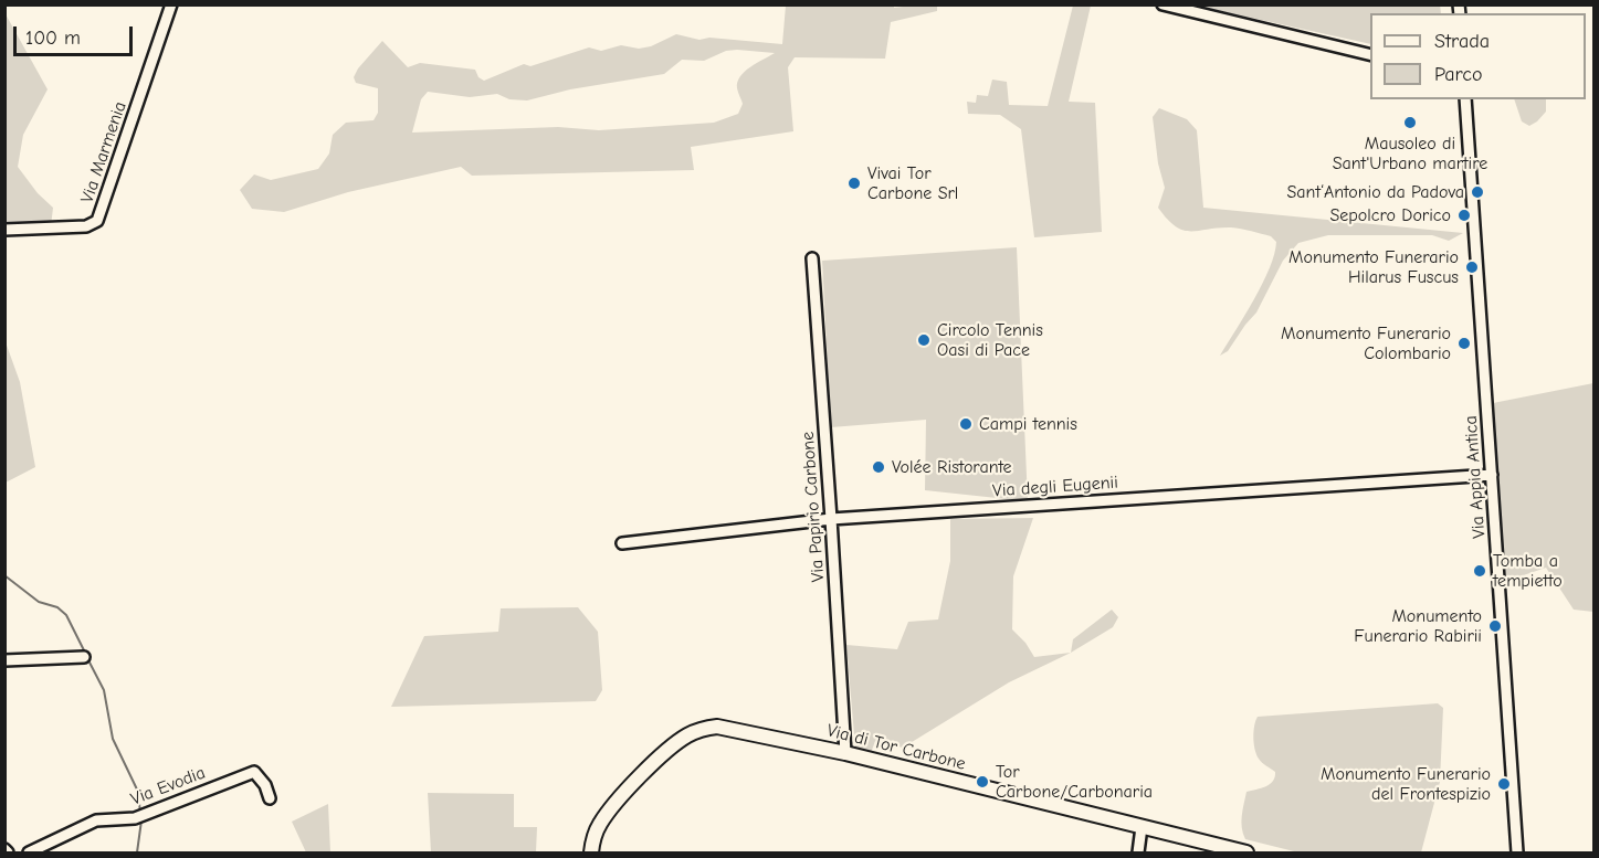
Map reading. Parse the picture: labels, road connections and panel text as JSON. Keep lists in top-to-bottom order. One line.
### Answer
{"streets":{"main road":["Via di Tor Carbone"],"street":["Via Marmenia","Via Appia Antica","Via degli Eugenii","Via Papirio Carbone","Via Evodia"]},"crossings":[["Via Appia Antica","Via degli Eugenii"],["Via degli Eugenii","Via Papirio Carbone"],["Via Papirio Carbone","Via di Tor Carbone"]],"places":["Mausoleo di Sant'Urbano martire","Vivai Tor Carbone Srl","Sant‘Antonio da Padova","Sepolcro Dorico","Monumento Funerario Hilarus Fuscus","Circolo Tennis Oasi di Pace","Monumento Funerario Colombario","Campi tennis","Volée Ristorante","Tomba a tempietto","Monumento Funerario Rabirii","Tor Carbone/Carbonaria","Monumento Funerario del Frontespizio"],"legend":["Strada","Parco"],"scale_bar":"100 m"}
